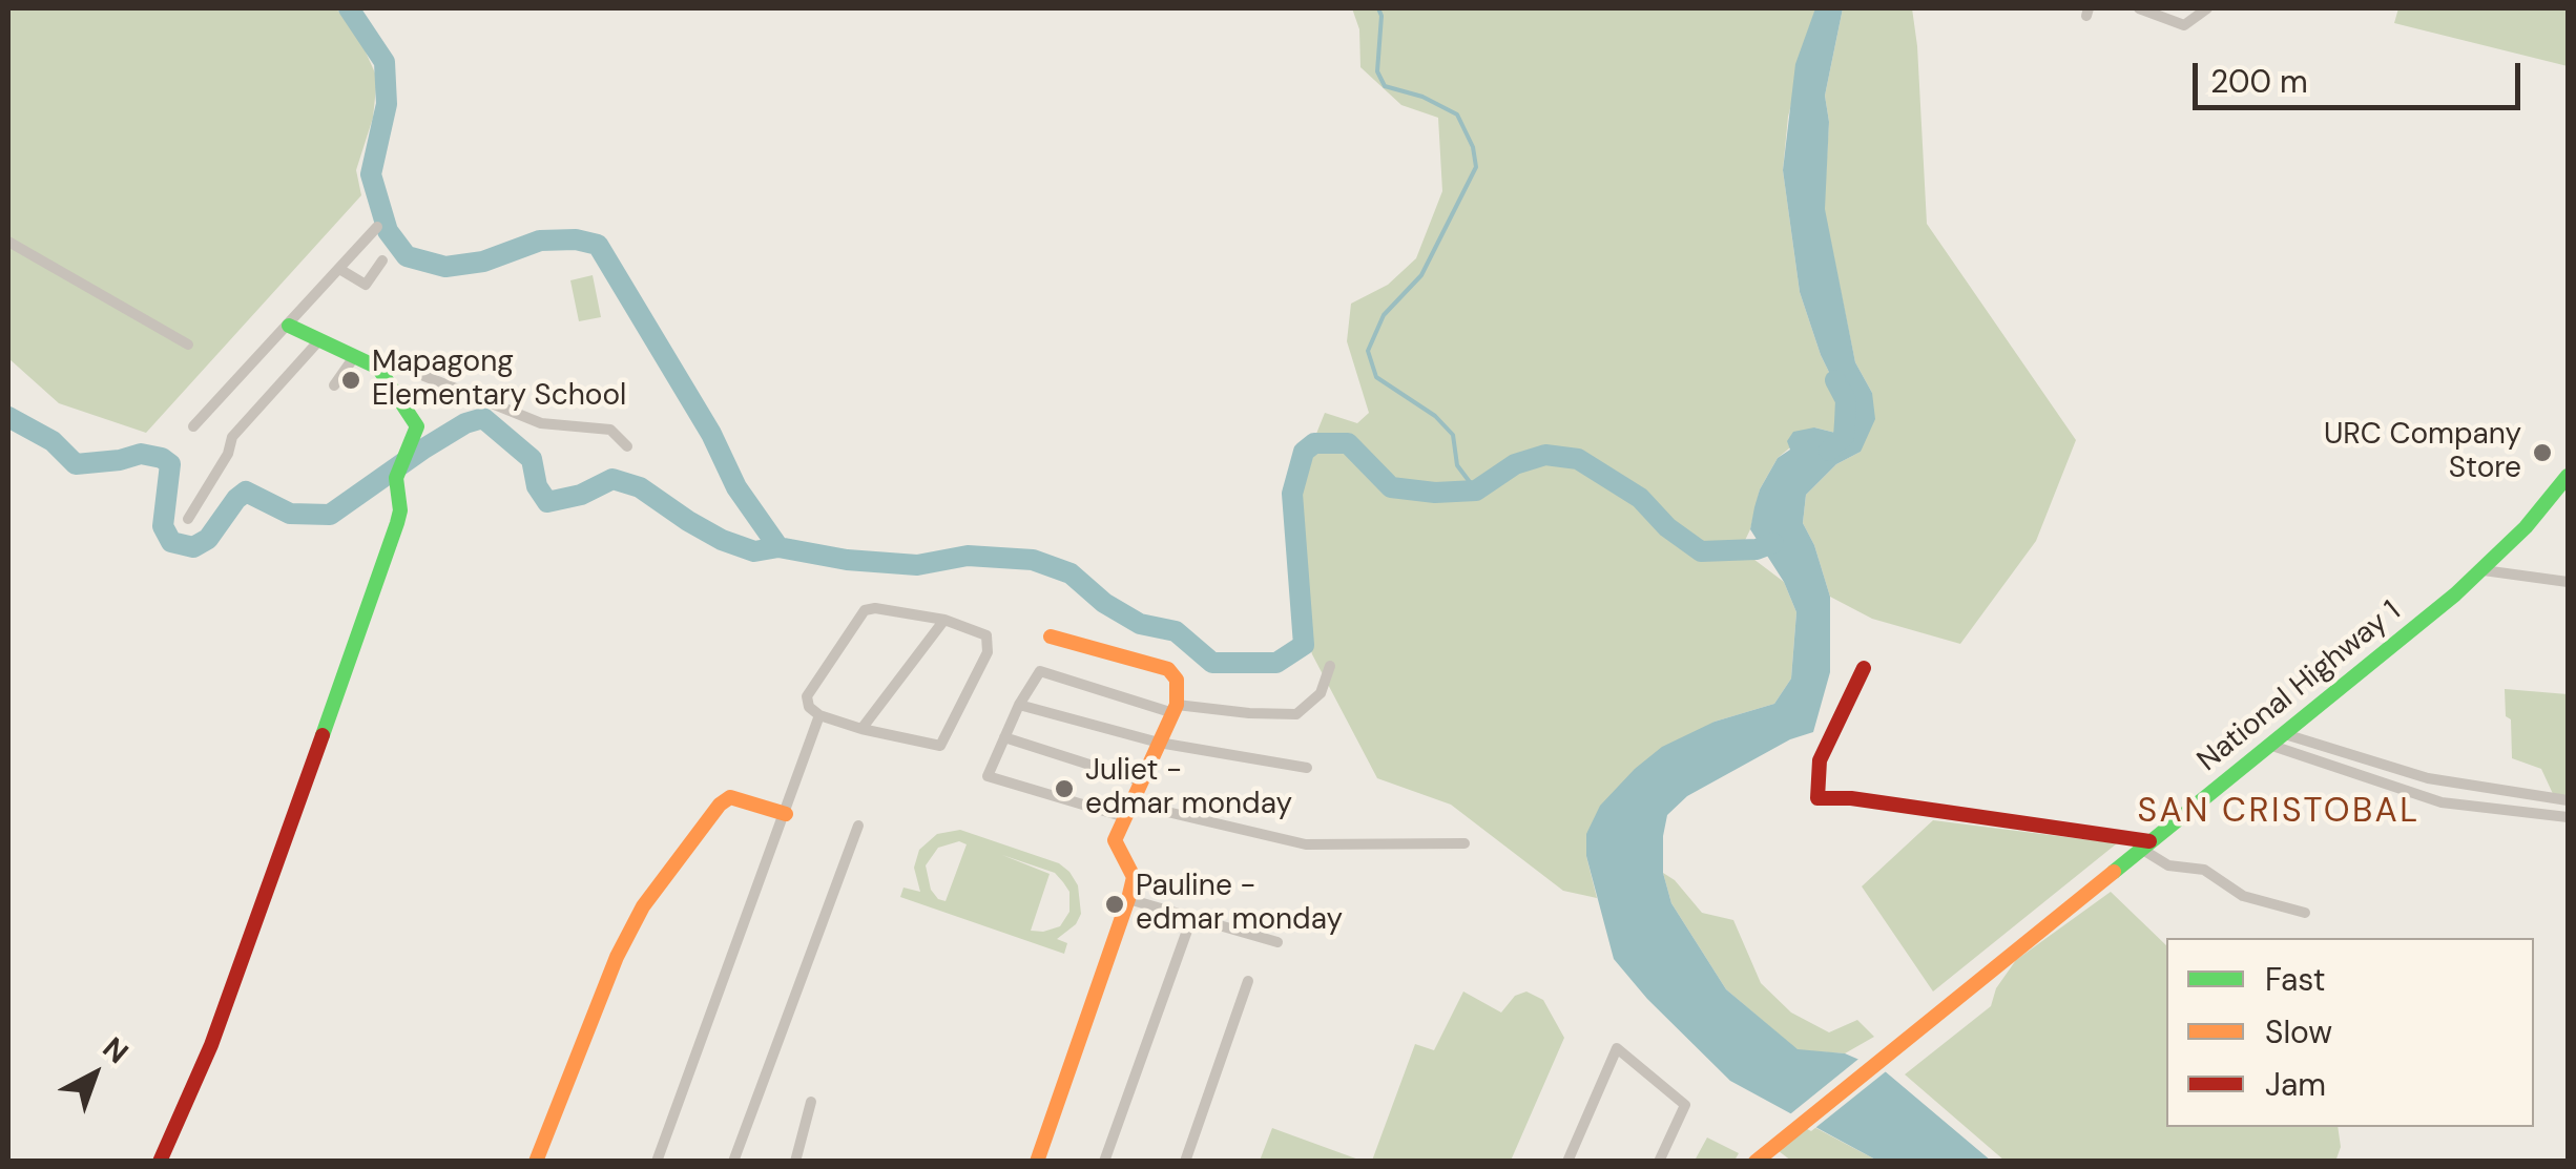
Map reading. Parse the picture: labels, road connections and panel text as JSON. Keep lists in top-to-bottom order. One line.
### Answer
{"streets":{"main road":["National Highway 1"]},"districts":["SAN CRISTOBAL"],"places":["Mapagong Elementary School","URC Company Store","Juliet - edmar monday","Pauline - edmar monday"],"legend":["Fast","Slow","Jam"],"scale_bar":"200 m","north":"top right"}
